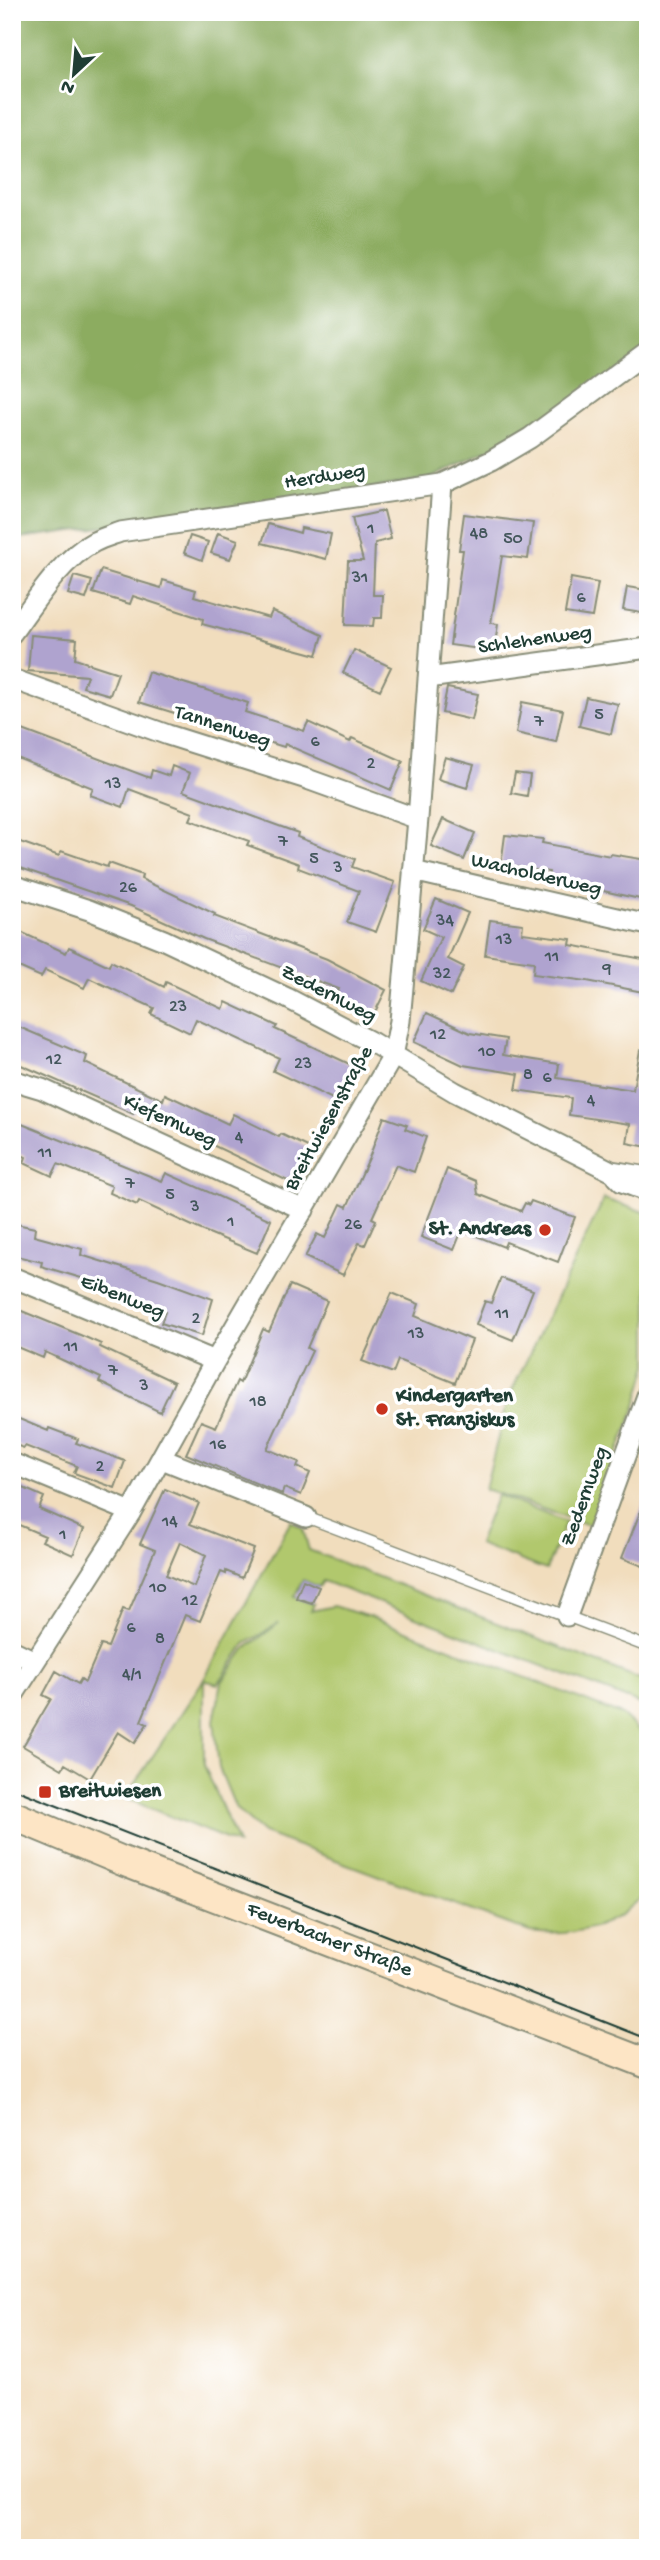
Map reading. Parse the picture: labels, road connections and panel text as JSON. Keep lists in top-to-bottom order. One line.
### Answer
{"streets":{"main road":["Feuerbacher Straße"],"street":["Herdweg","Schlehenweg","Tannenweg","Wacholderweg","Zedernweg","Breitwiesenstraße","Kiefernweg","Eibenweg"]},"crossings":[["Herdweg","Breitwiesenstraße"],["Schlehenweg","Breitwiesenstraße"],["Tannenweg","Breitwiesenstraße"],["Wacholderweg","Breitwiesenstraße"],["Zedernweg","Breitwiesenstraße"],["Breitwiesenstraße","Kiefernweg"],["Breitwiesenstraße","Eibenweg"]],"places":{"other":["St. Andreas","Kindergarten St. Franziskus"],"transit":["Breitwiesen"]},"house_numbers":["1","48","50","31","6","5","7","6","2","13","7","5","3","26","34","13","11","9","32","23","12","10","12","23","8","6","4","4","11","7","5","3","1","26","11","2","13","11","7","3","18","16","2","14","1","10","12","6","8","4/1"],"north":"bottom left"}
